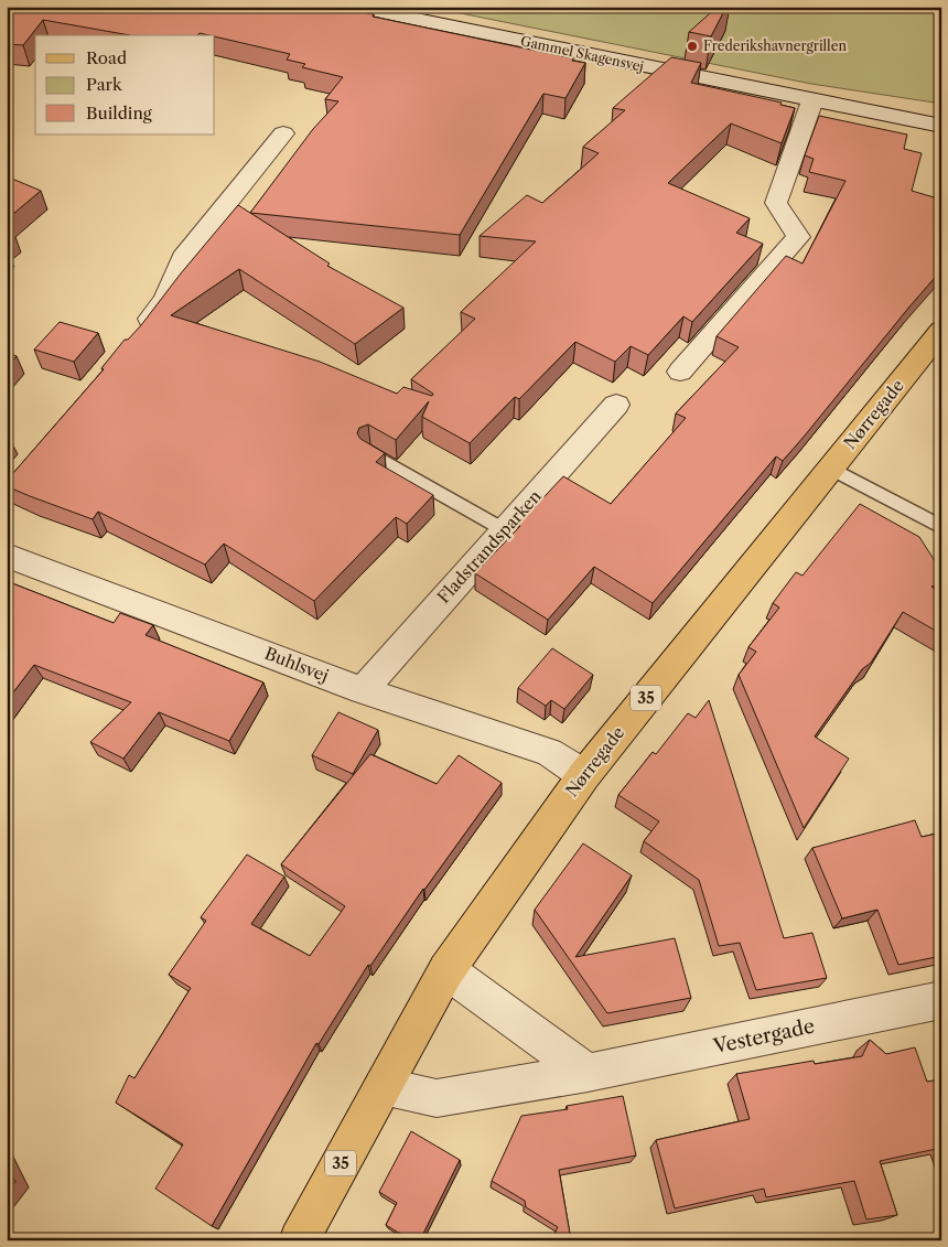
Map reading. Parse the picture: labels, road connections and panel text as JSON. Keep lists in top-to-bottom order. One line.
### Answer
{"streets":{"main road":["Nørregade","35"],"street":["Gammel Skagensvej","Fladstrandsparken","Buhlsvej","Vestergade"]},"crossings":[["Nørregade","Buhlsvej"],["Nørregade","35"],["Nørregade","Vestergade"],["Fladstrandsparken","Buhlsvej"],["35","Vestergade"]],"places":["Frederikshavnergrillen"],"legend":["Road","Park","Building"]}
